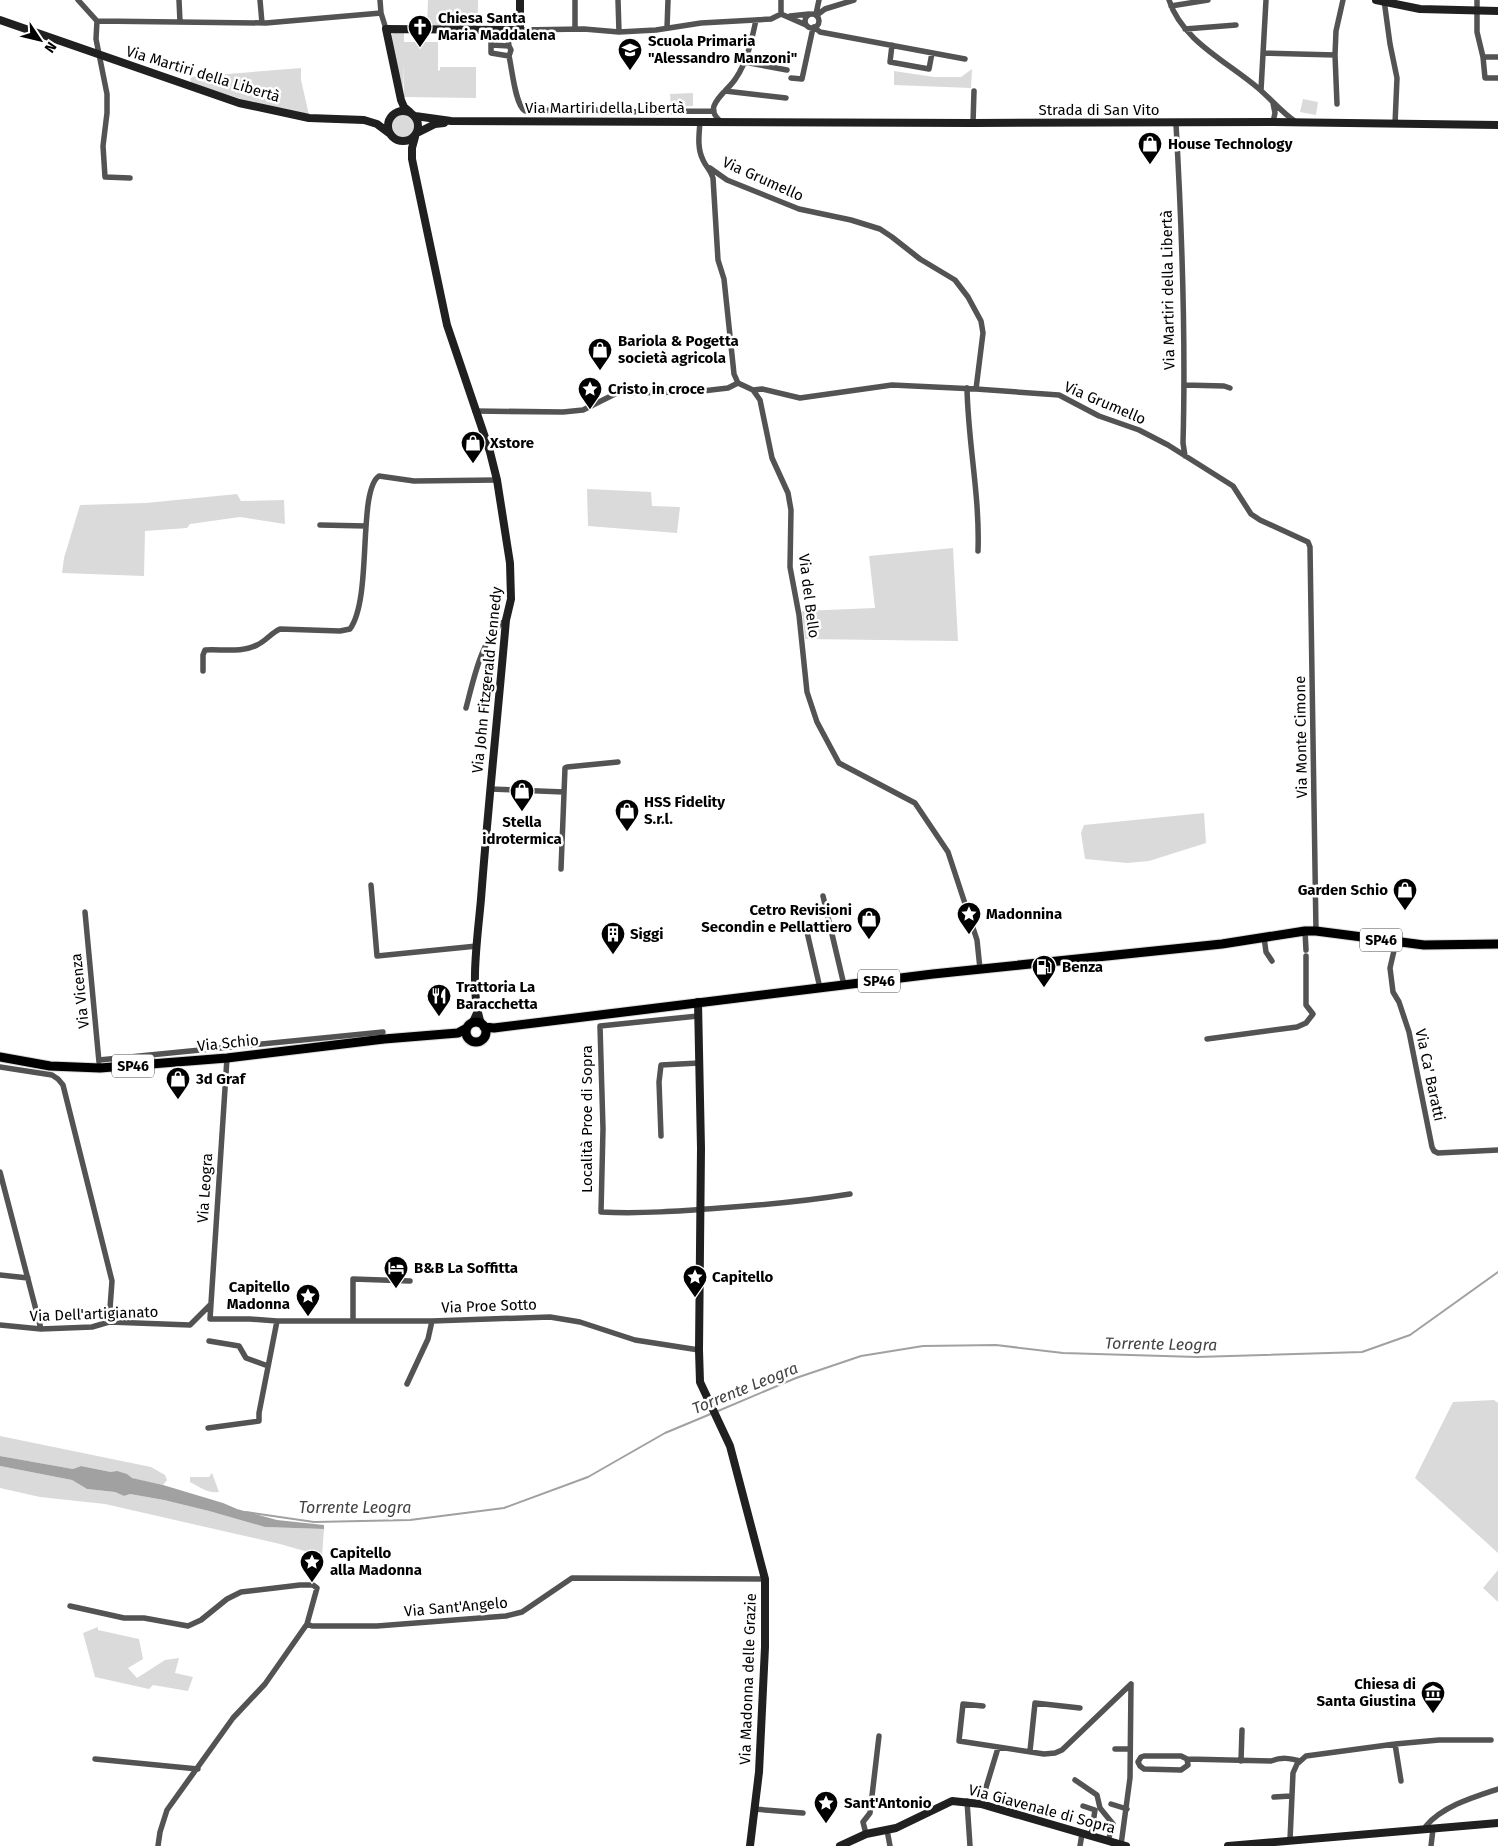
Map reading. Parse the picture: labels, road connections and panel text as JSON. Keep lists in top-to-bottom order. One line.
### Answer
{"streets":{"main road":["Via Martiri della Libertà","Strada di San Vito","Via John Fitzgerald Kennedy","SP46","Via Schio","Via Madonna delle Grazie","Via Giavenale di Sopra"],"street":["Via Grumello","Via del Bello","Via Monte Cimone","Via Vicenza","Via Ca' Baratti","Località Proe di Sopra","Via Leogra","Via Proe Sotto","Via Dell'artigianato","Via Sant'Angelo"]},"crossings":[["Via Martiri della Libertà","Strada di San Vito"],["Via Martiri della Libertà","Via Grumello"],["Via Martiri della Libertà","Via John Fitzgerald Kennedy"],["Via Grumello","Via Monte Cimone"],["Via del Bello","SP46"],["Via John Fitzgerald Kennedy","SP46"],["Via John Fitzgerald Kennedy","Via Schio"],["Via Monte Cimone","SP46"],["SP46","Via Schio"],["SP46","Via Ca' Baratti"],["Via Vicenza","Via Schio"],["Via Schio","Via Leogra"],["Via Leogra","Via Proe Sotto"],["Via Leogra","Via Dell'artigianato"],["Via Proe Sotto","Via Madonna delle Grazie"],["Via Sant'Angelo","Via Madonna delle Grazie"]],"water":["Torrente Leogra"],"places":{"church":["Chiesa Santa Maria Maddalena"],"school or university":["Scuola Primaria \"Alessandro Manzoni\""],"shop":["House Technology","Bariola & Pogetta società agricola","Xstore","Stella idrotermica","HSS Fidelity S.r.l.","Garden Schio","Cetro Revisioni Secondin e Pellattiero","3d Graf"],"place":["Cristo in croce","Madonnina","Capitello","Capitello Madonna","Capitello alla Madonna","Sant'Antonio"],"building":["Siggi"],"fuel station":["Benza"],"restaurant":["Trattoria La Baracchetta"],"hotel":["B&B La Soffitta"],"museum":["Chiesa di Santa Giustina"]},"north":"bottom right"}
